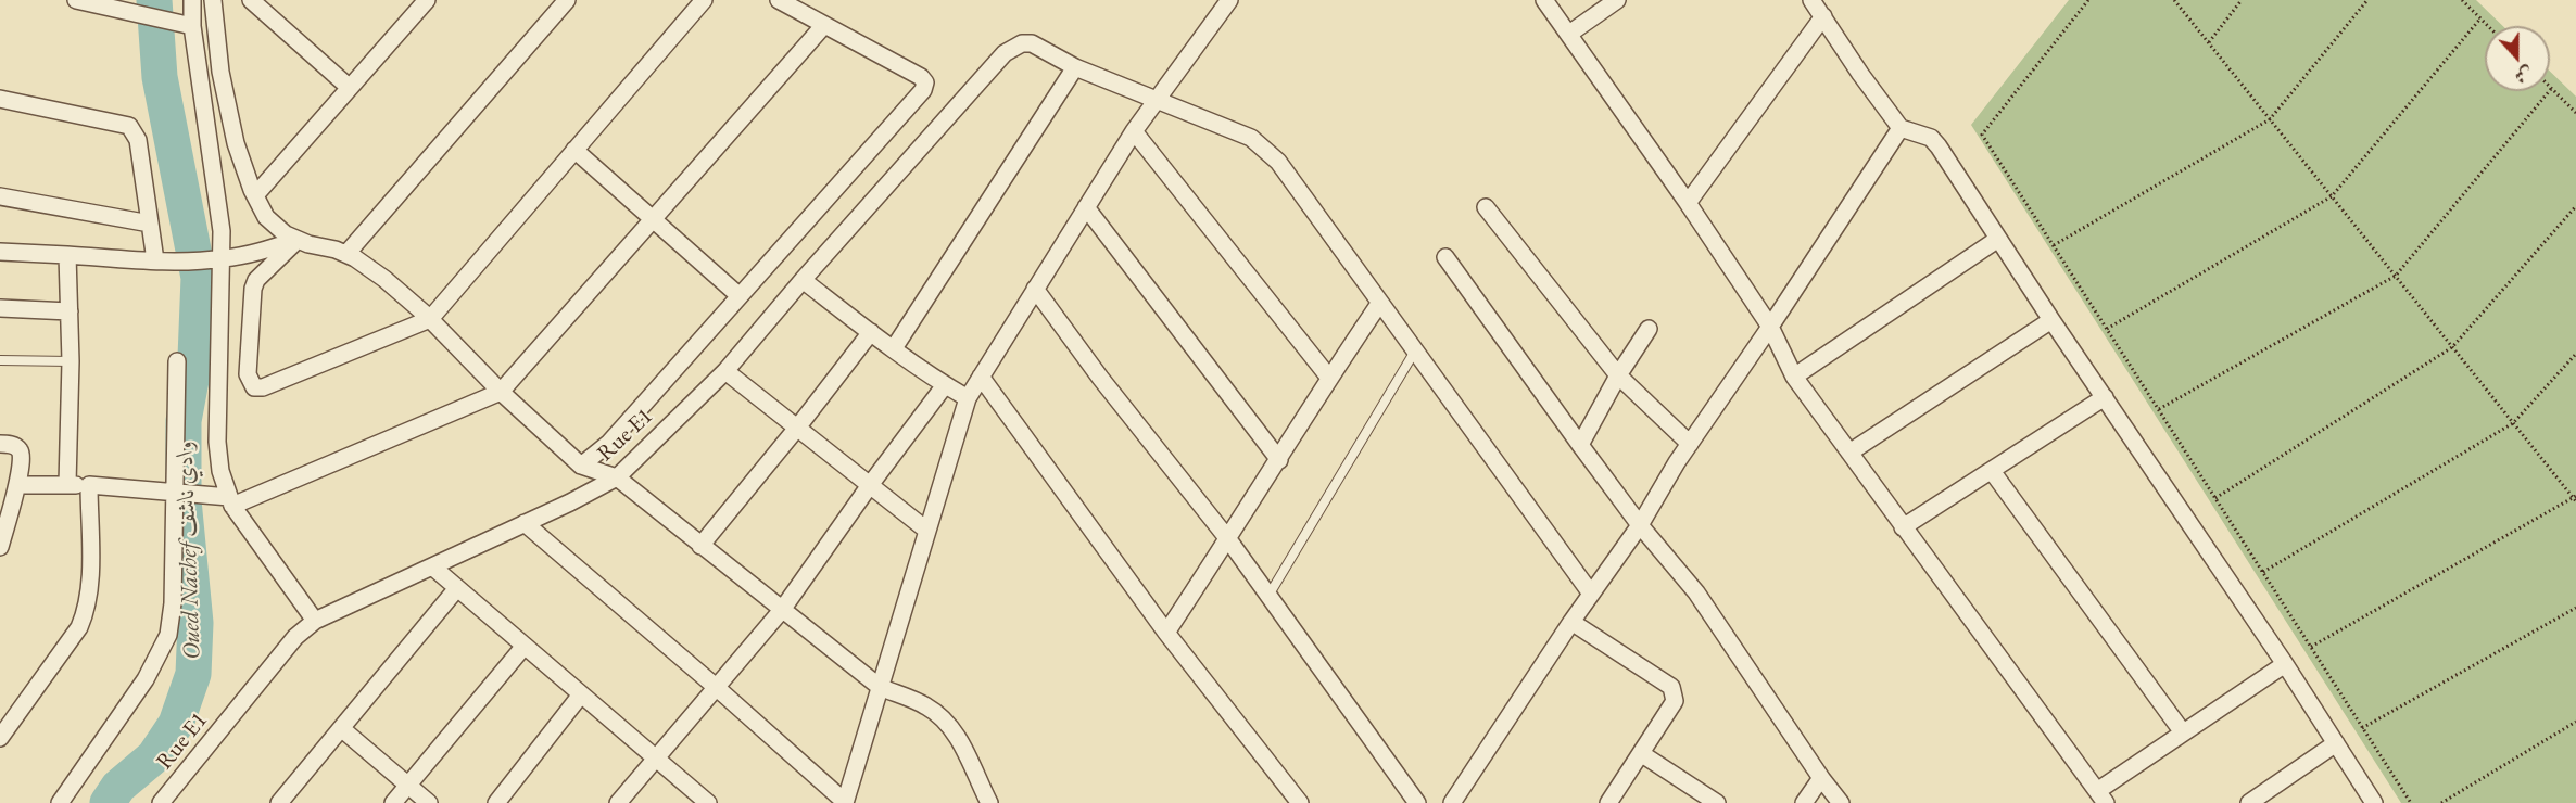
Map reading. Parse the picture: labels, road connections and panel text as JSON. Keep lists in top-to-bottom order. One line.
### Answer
{"streets":{"street":["Rue E1"]},"water":["Oued Nachef وادي ناشف"],"north":"bottom"}
